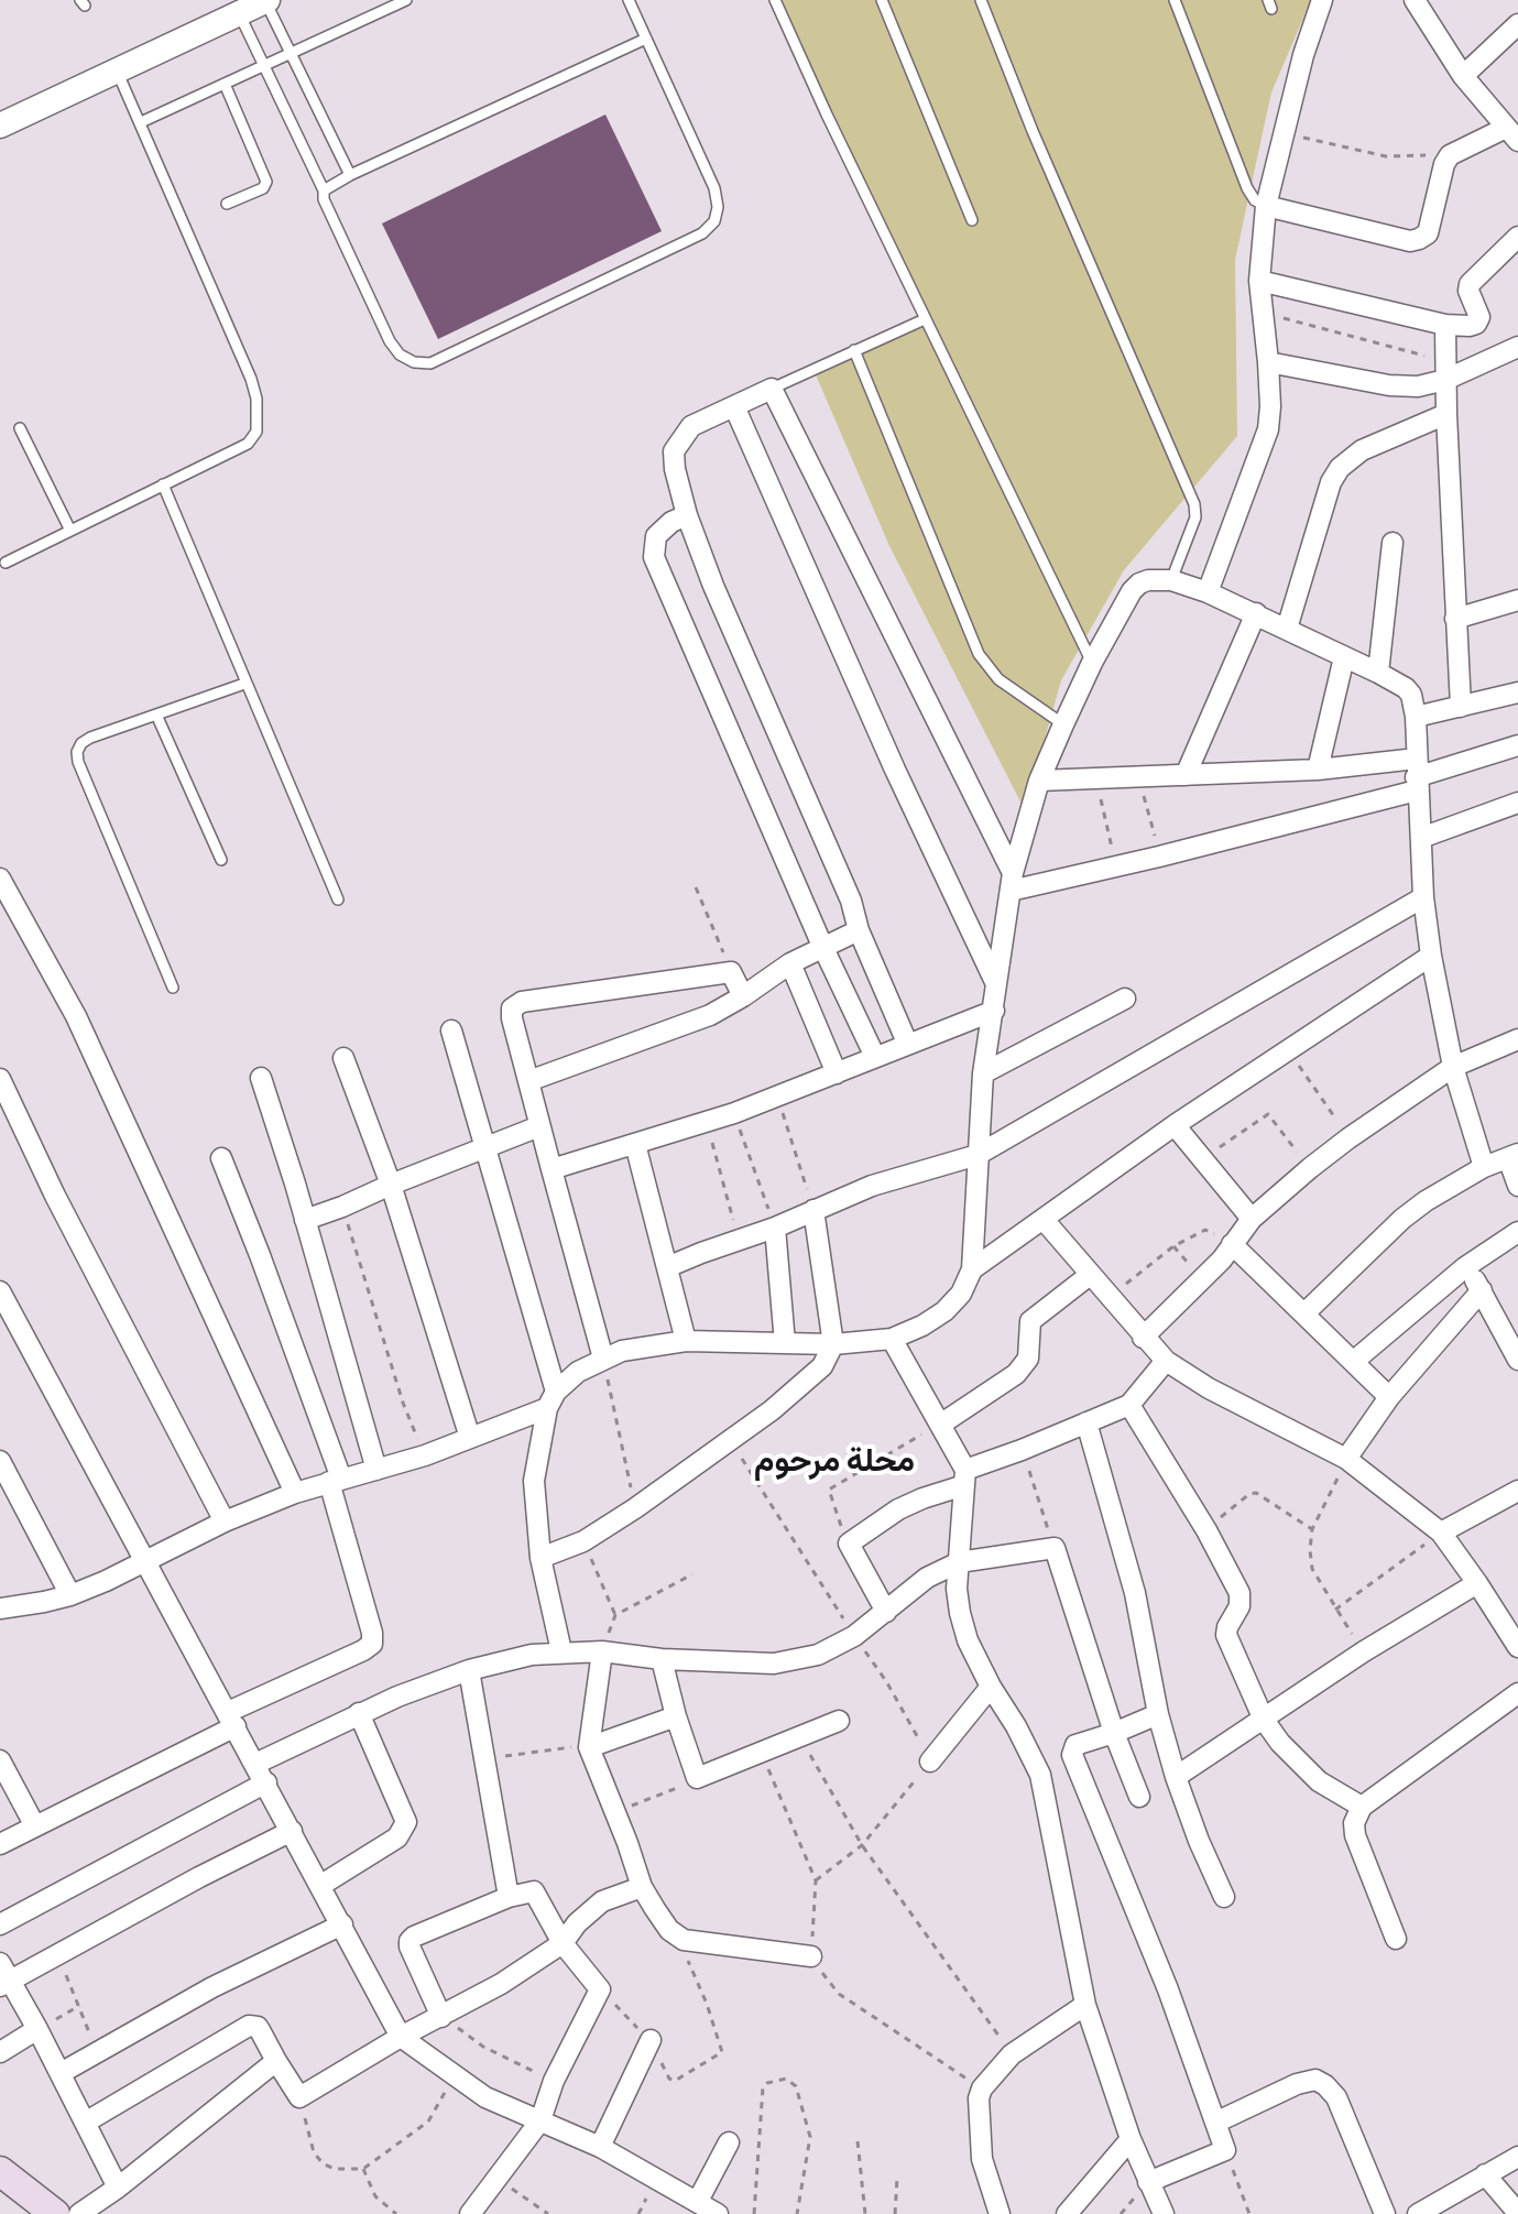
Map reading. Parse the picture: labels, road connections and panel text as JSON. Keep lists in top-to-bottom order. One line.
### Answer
{"districts":["محلة مرحوم"]}
